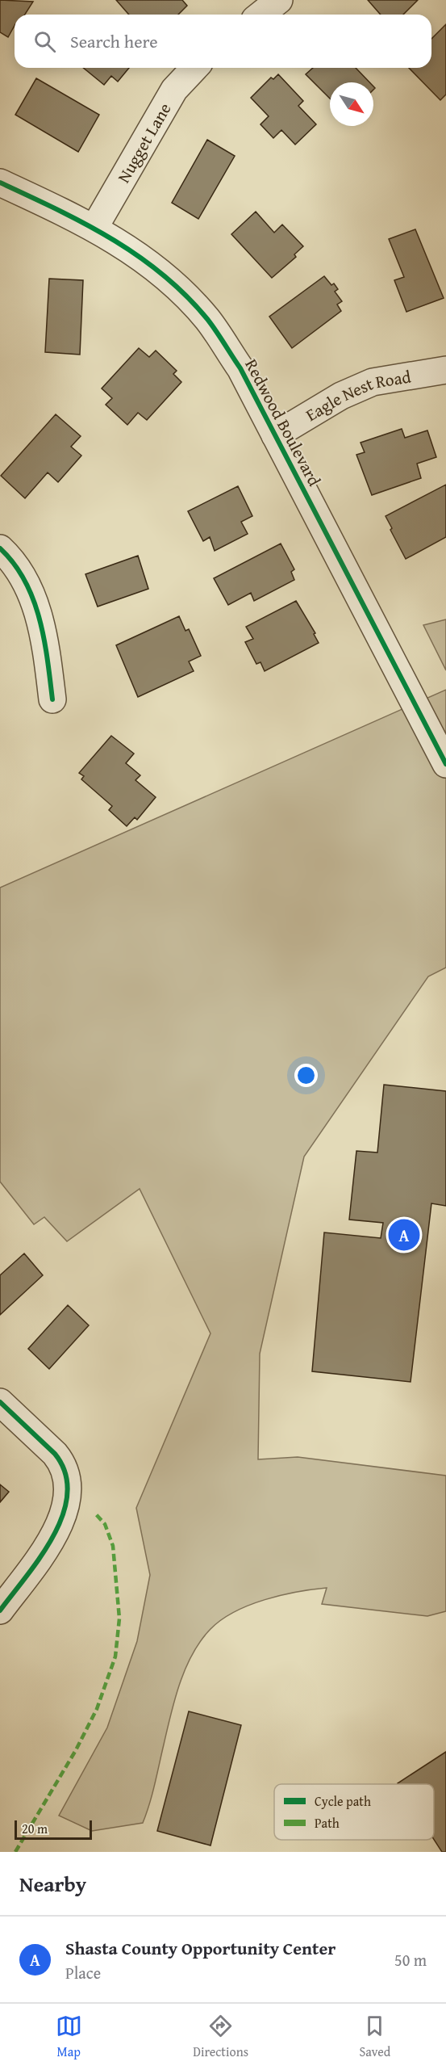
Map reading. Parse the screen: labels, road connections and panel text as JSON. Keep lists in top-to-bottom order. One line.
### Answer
{"streets":{"street":["Nugget Lane","Eagle Nest Road","Redwood Boulevard"]},"crossings":[["Nugget Lane","Redwood Boulevard"],["Eagle Nest Road","Redwood Boulevard"]],"legend":["Cycle path","Path"],"scale_bar":"20 m","north":"bottom right","page":{"search":"Search here","pins":"A","scale":"20 m","heading":"Nearby","list":[{"mark":"A","name":"Shasta County Opportunity Center","note":"Place","value":"50 m"}],"nav":["Map","Directions","Saved"]}}
